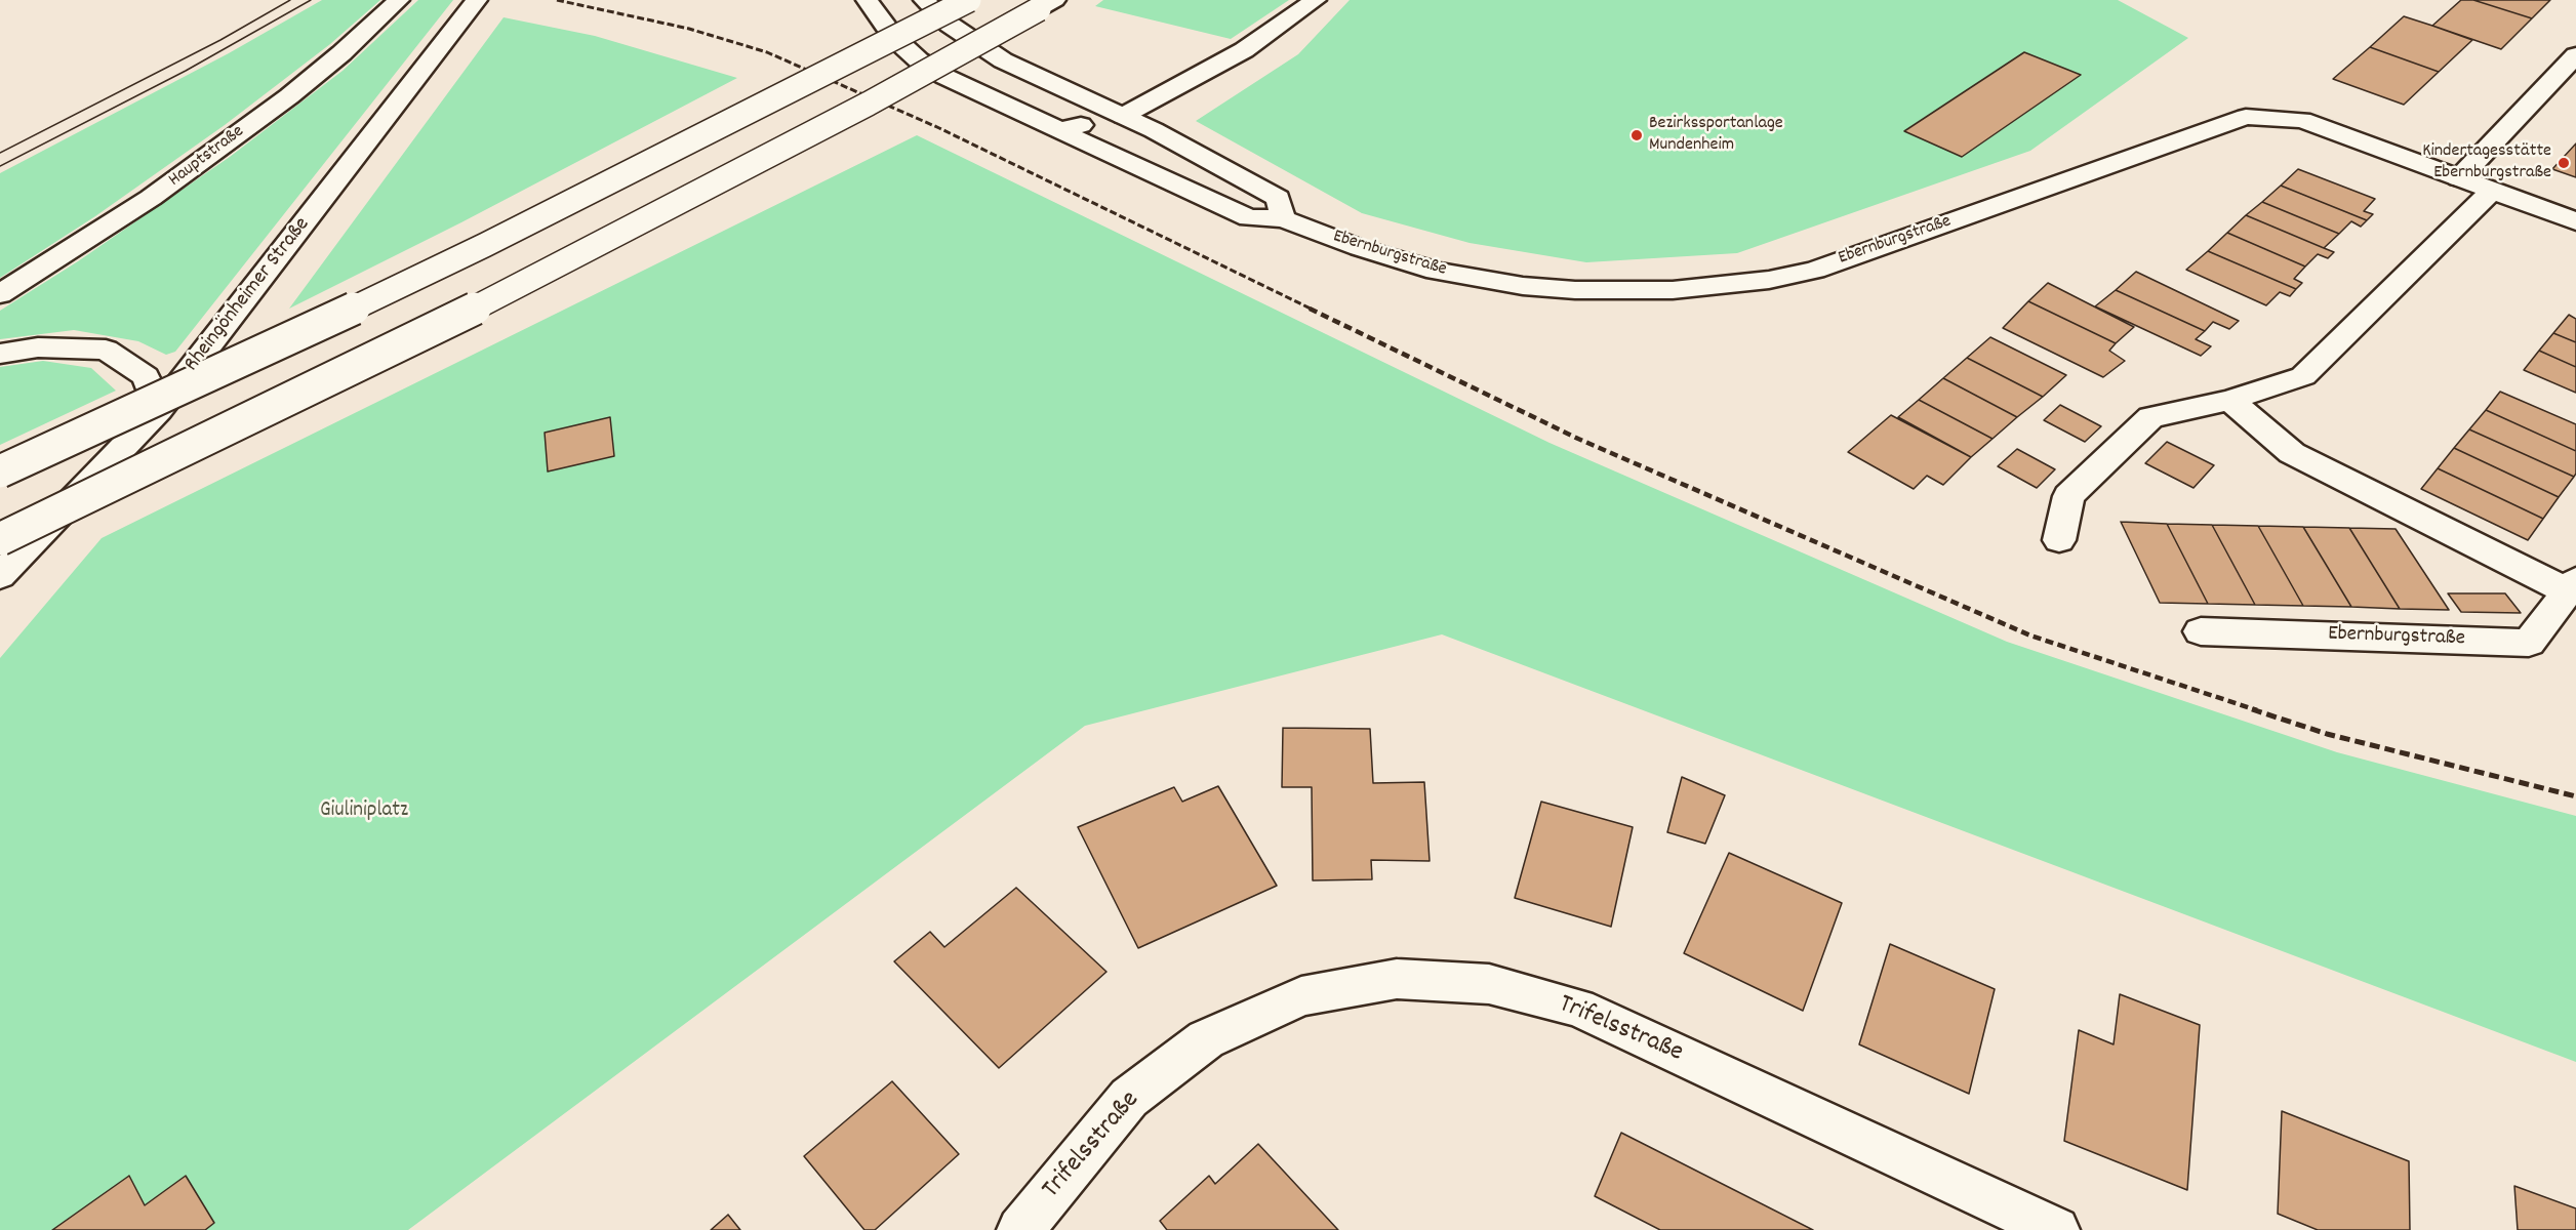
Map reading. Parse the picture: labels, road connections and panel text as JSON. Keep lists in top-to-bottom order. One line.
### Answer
{"streets":{"main road":["Hauptstraße","Ebernburgstraße","Rheingönheimer Straße","Trifelsstraße"]},"parks":["Giuliniplatz"],"places":["Bezirkssportanlage Mundenheim","Kindertagesstätte Ebernburgstraße"]}
